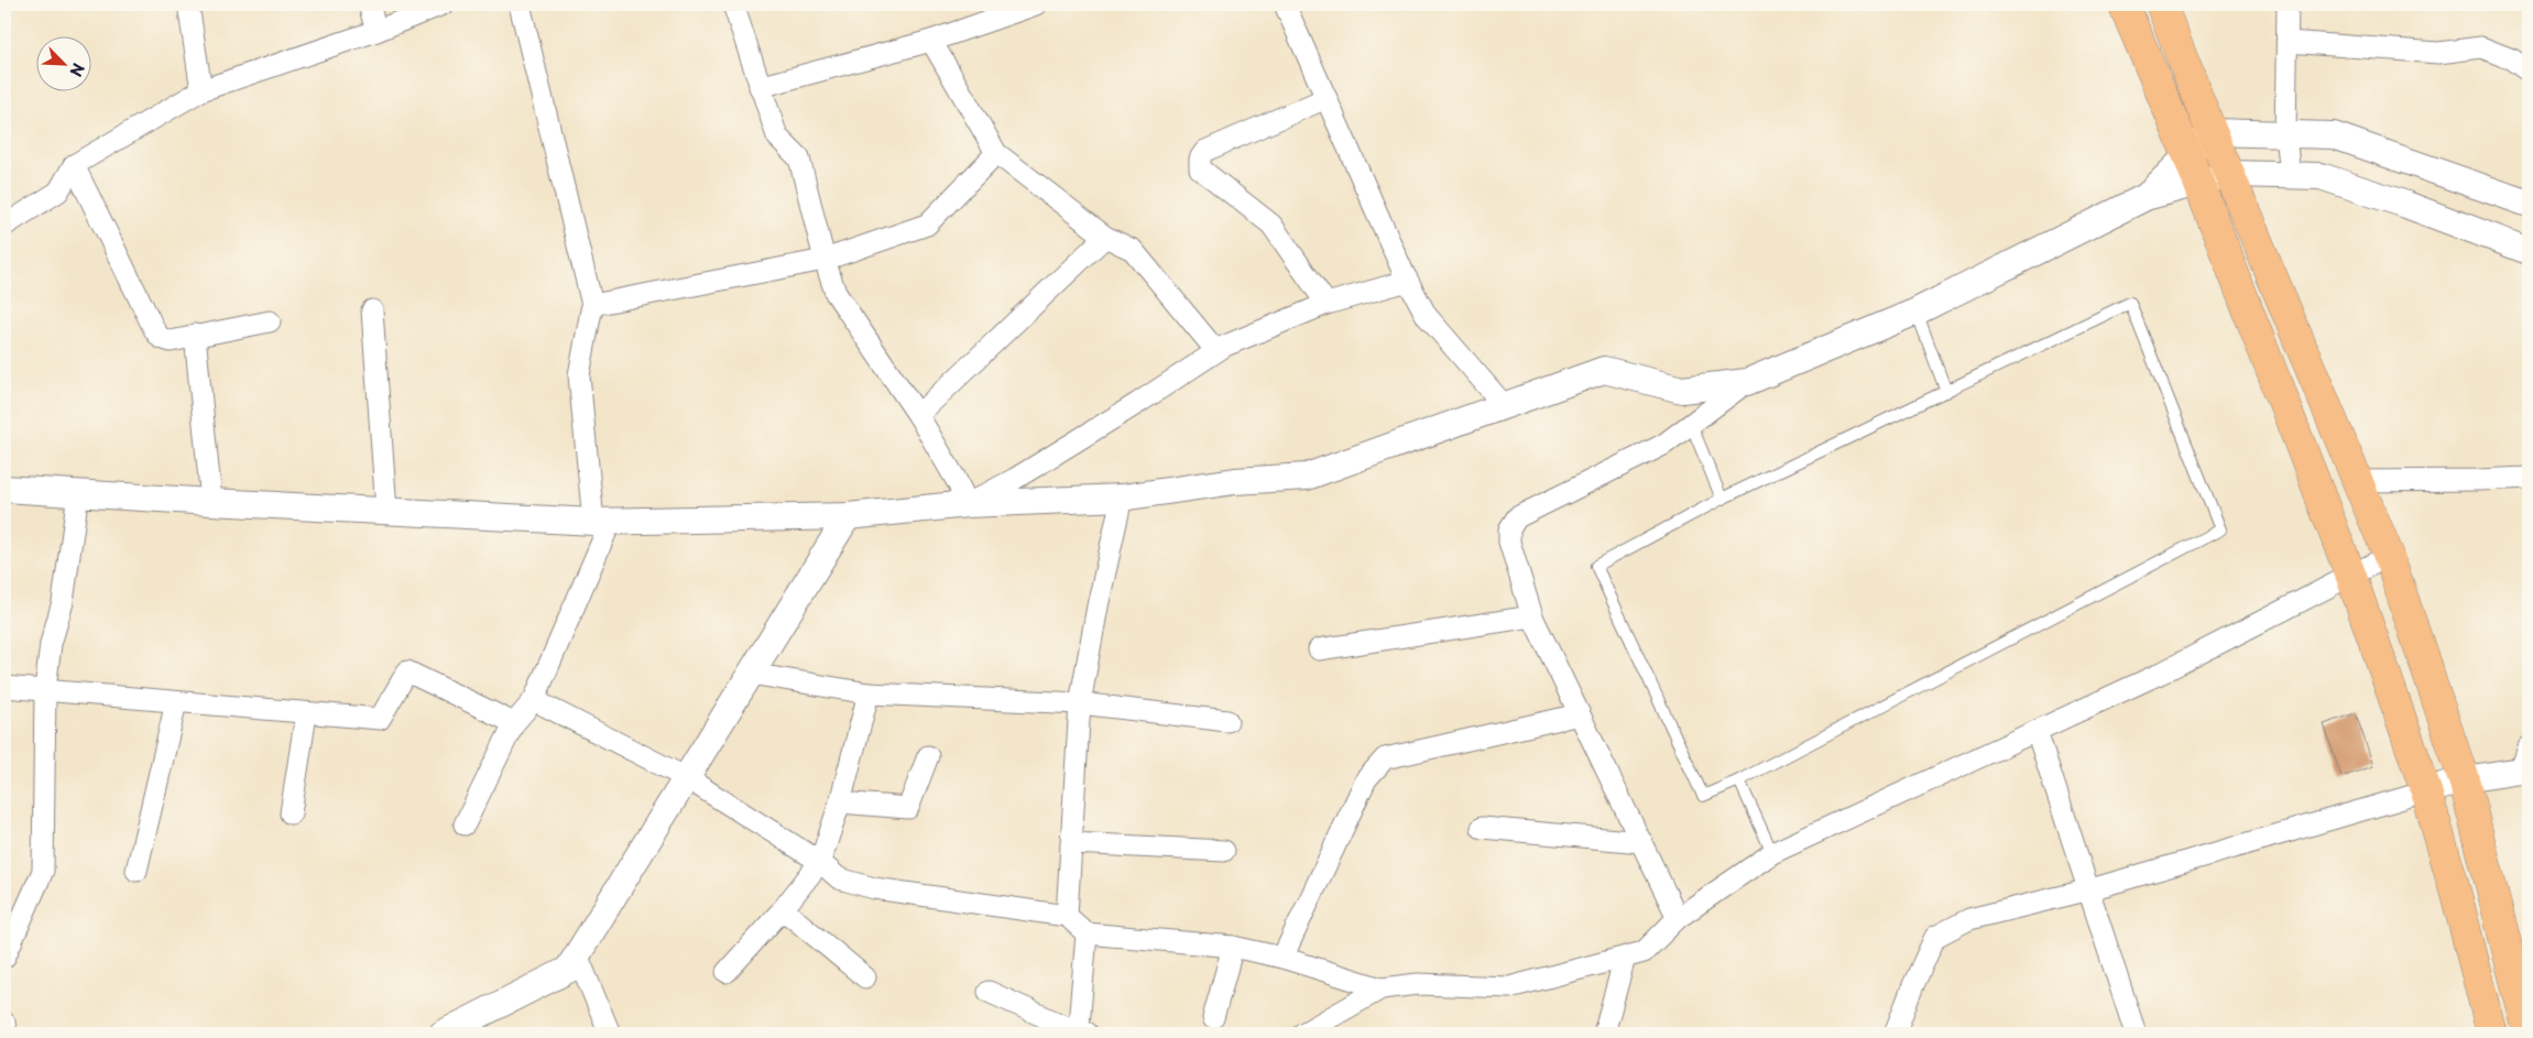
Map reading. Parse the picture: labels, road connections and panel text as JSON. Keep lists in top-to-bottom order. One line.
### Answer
{"north":"bottom right"}
